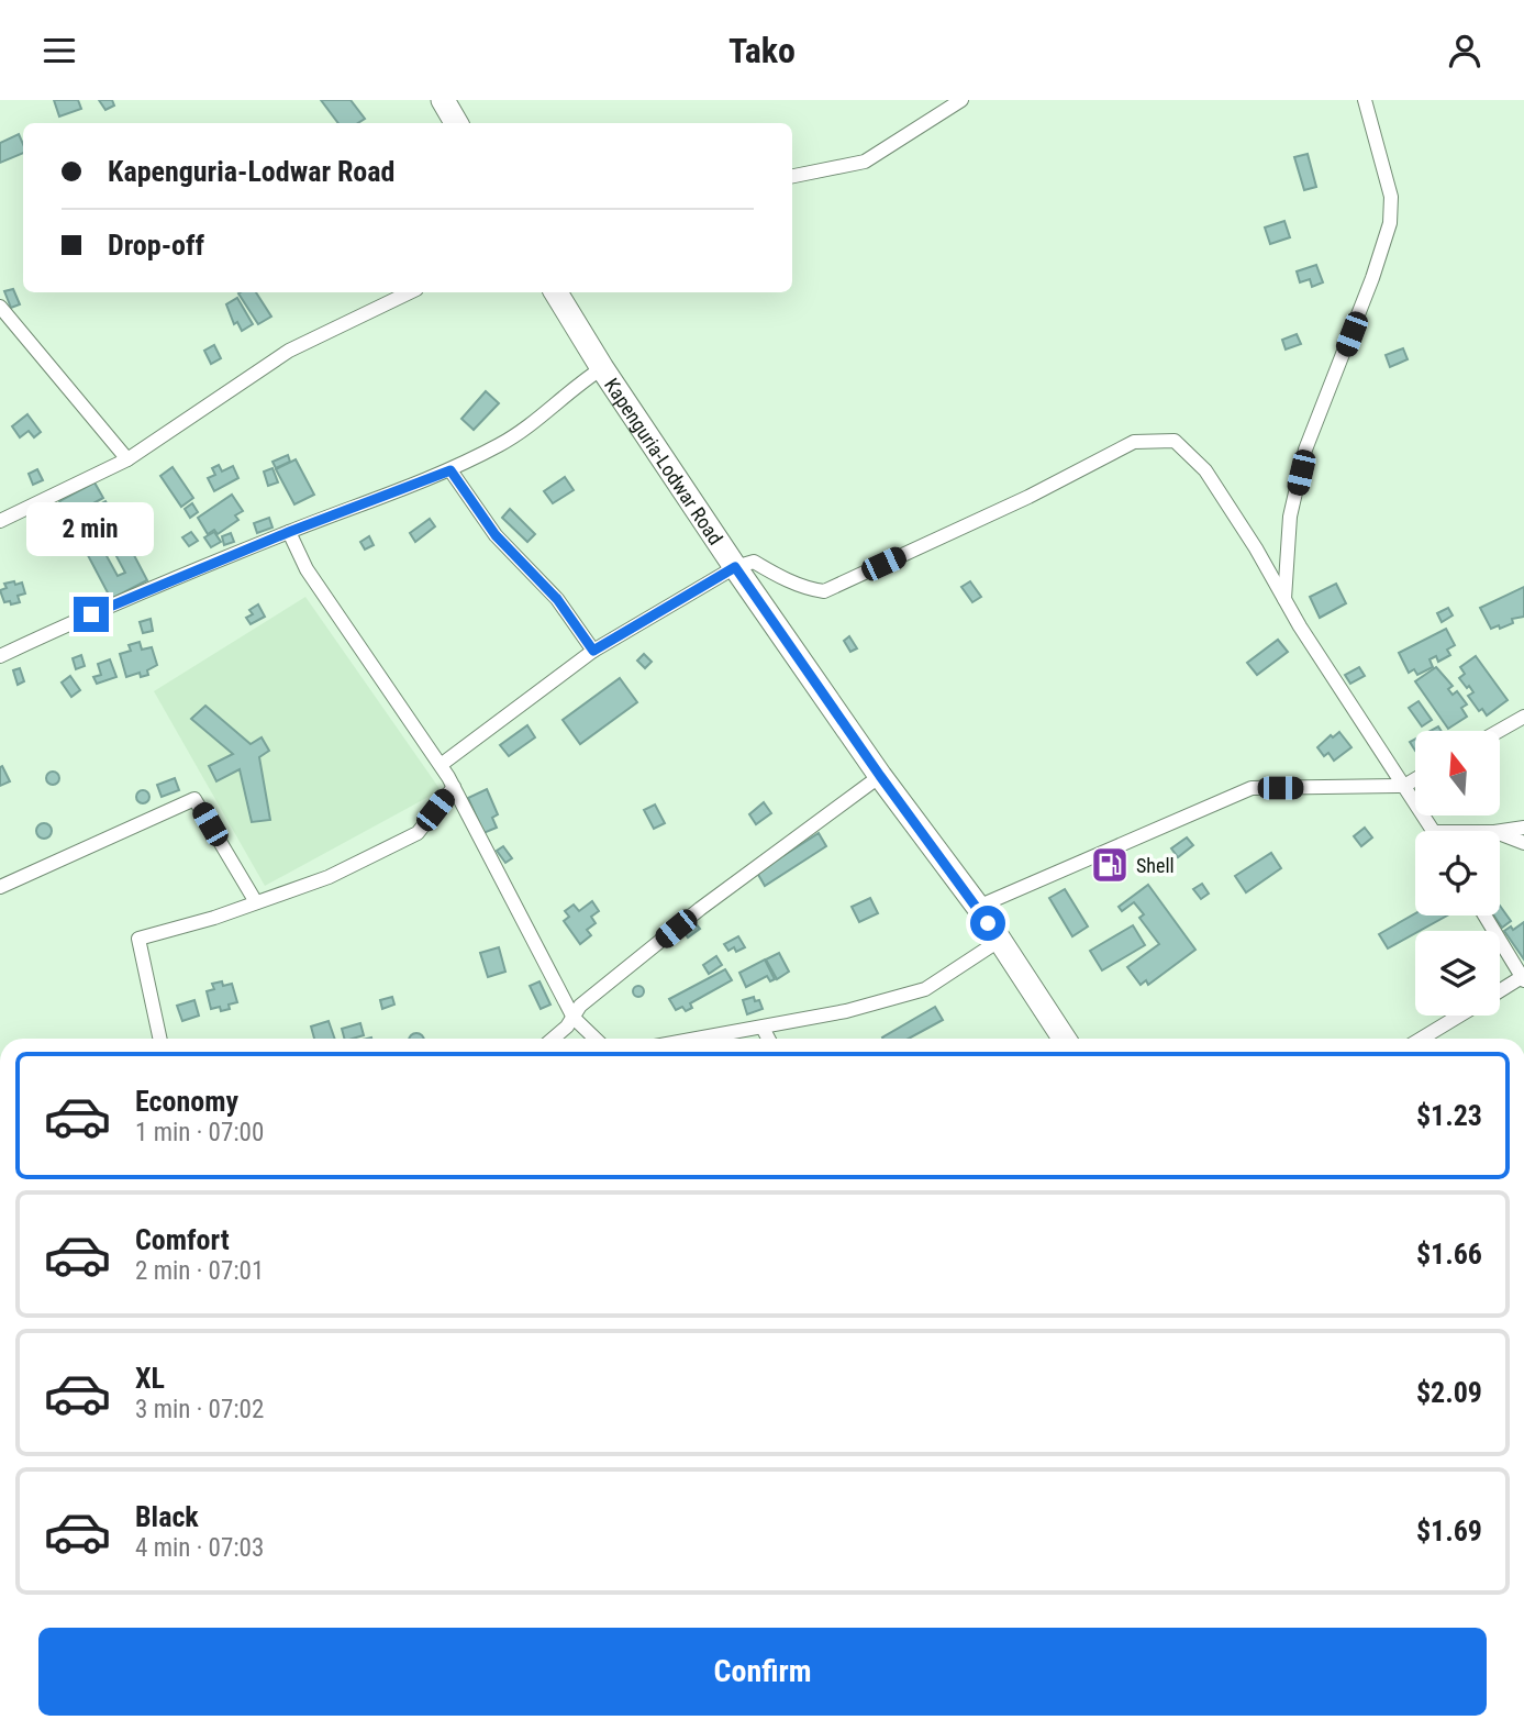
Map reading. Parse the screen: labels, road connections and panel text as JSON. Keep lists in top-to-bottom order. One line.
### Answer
{"streets":{"highway":["Kapenguria-Lodwar Road"]},"places":{"fuel station":["Shell"]},"north":"top","page":{"header":"Tako","banner":["Kapenguria-Lodwar Road","Drop-off"],"bubble":"2 min","list":[{"name":"Economy","note":"1 min · 07:00","value":"$1.23"},{"name":"Comfort","note":"2 min · 07:01","value":"$1.66"},{"name":"XL","note":"3 min · 07:02","value":"$2.09"},{"name":"Black","note":"4 min · 07:03","value":"$1.69"}],"buttons":"Confirm"}}
